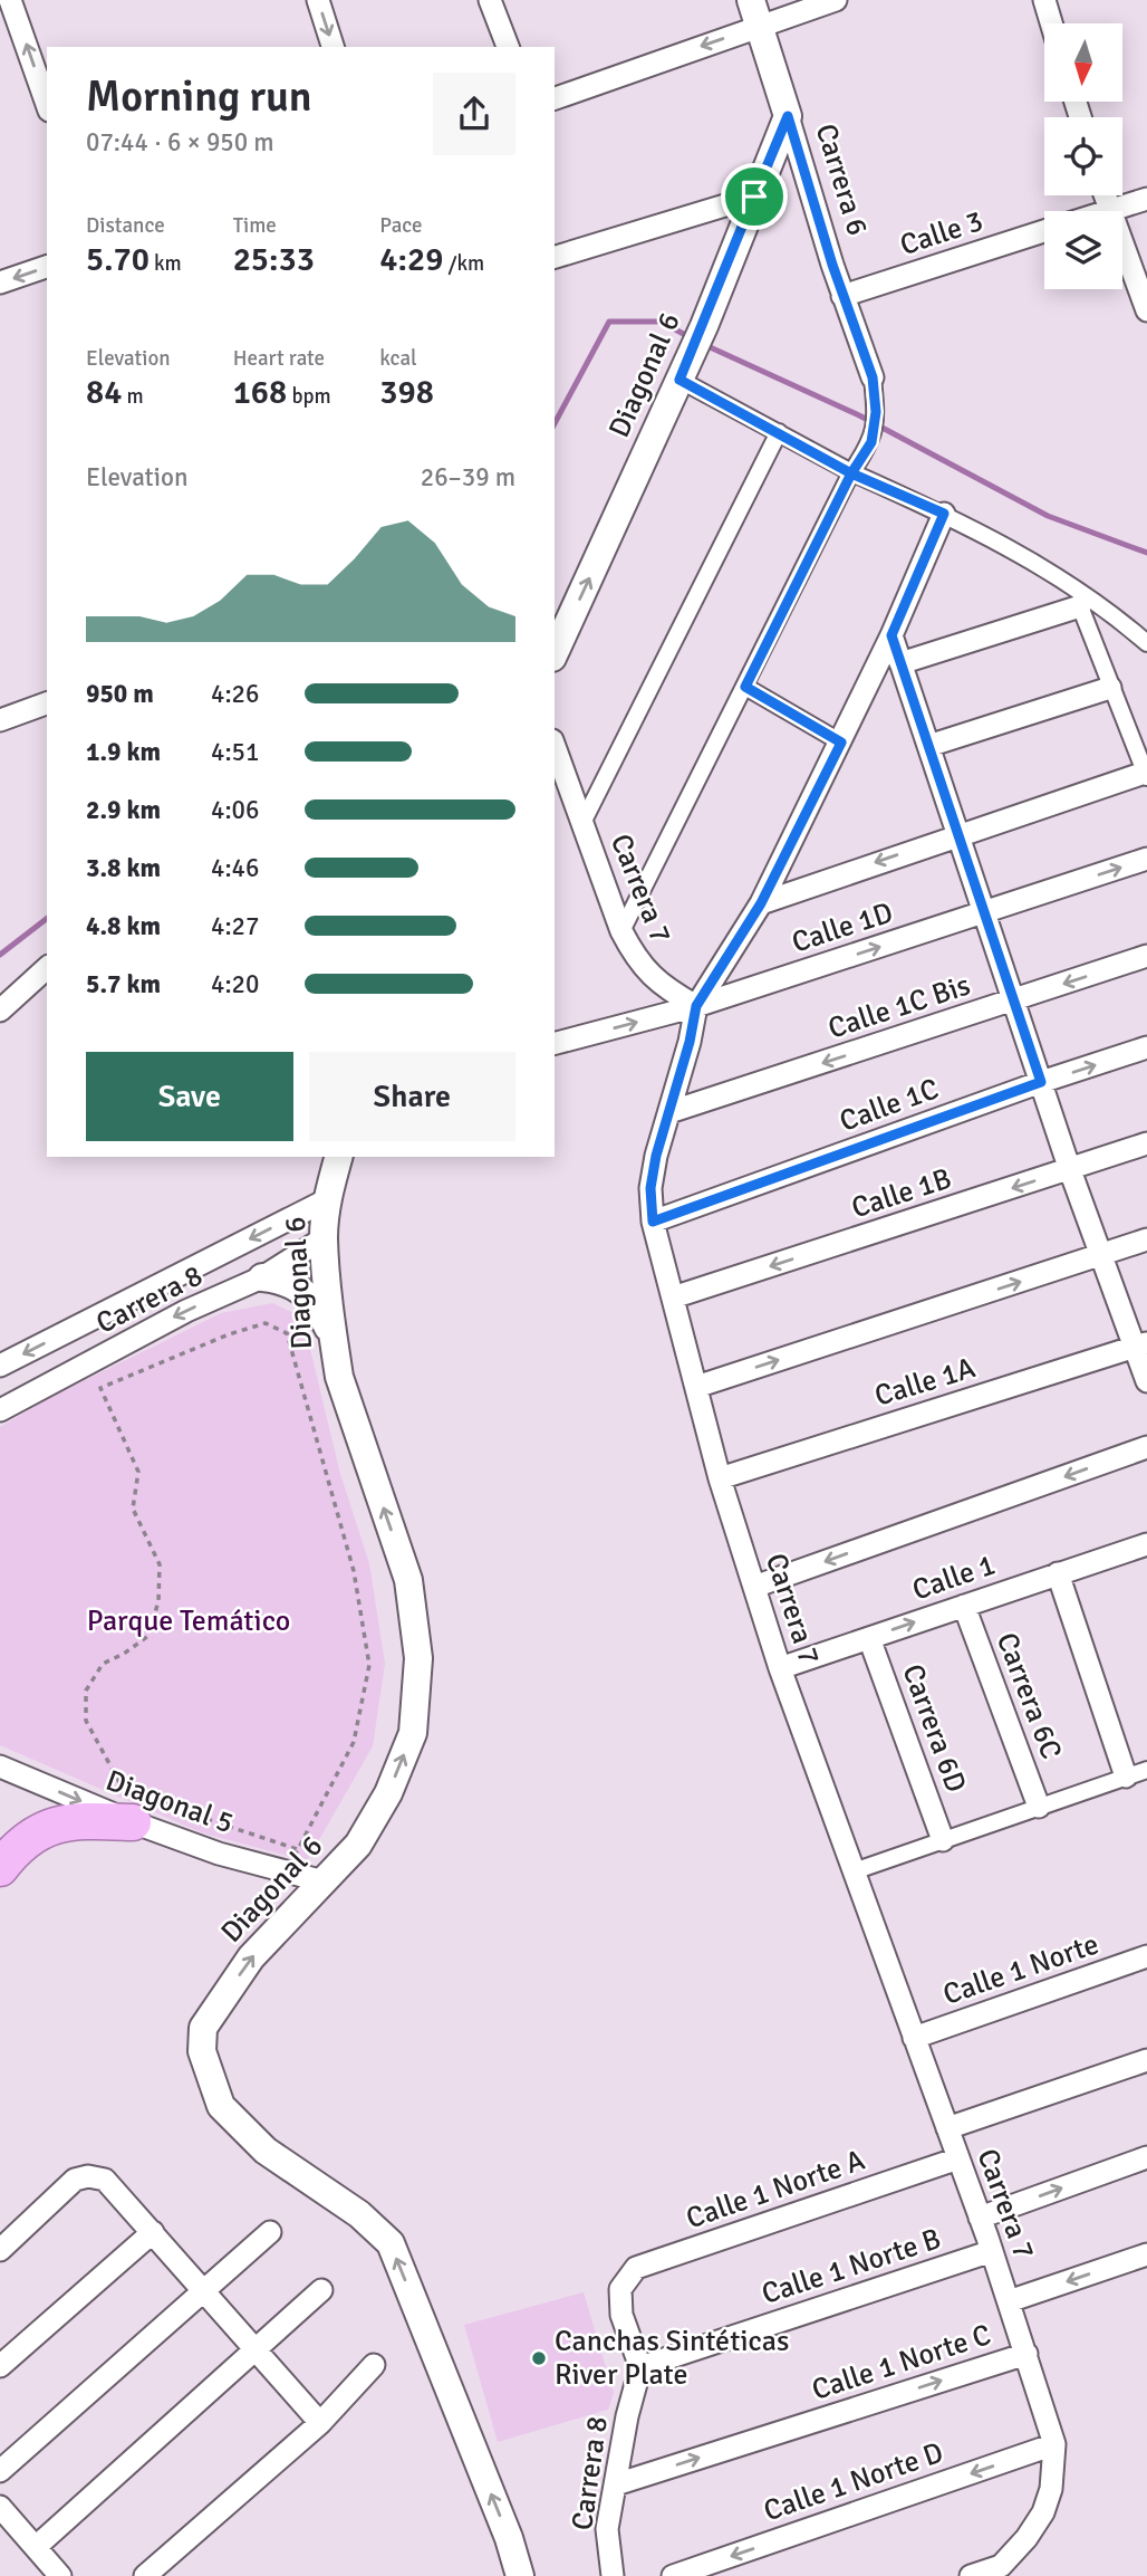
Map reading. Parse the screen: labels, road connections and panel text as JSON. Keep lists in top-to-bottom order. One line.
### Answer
{"streets":{"street":["Carrera 6","Calle 3","Diagonal 6","Carrera 7","Calle 1D","Calle 1C Bis","Calle 1C","Calle 1B","Carrera 8","Calle 1A","Calle 1","Carrera 6C","Carrera 6D","Diagonal 5","Calle 1 Norte","Calle 1 Norte A","Calle 1 Norte B","Calle 1 Norte C","Calle 1 Norte D"]},"crossings":[["Carrera 6","Calle 3"],["Carrera 6","Diagonal 6"],["Diagonal 6","Carrera 8"],["Diagonal 6","Diagonal 5"],["Carrera 7","Calle 1D"],["Carrera 7","Calle 1C Bis"],["Carrera 7","Calle 1C"],["Carrera 7","Calle 1B"],["Carrera 7","Calle 1A"],["Carrera 7","Calle 1"],["Carrera 7","Calle 1 Norte"],["Carrera 7","Calle 1 Norte A"],["Carrera 7","Calle 1 Norte B"],["Carrera 7","Calle 1 Norte C"],["Carrera 7","Calle 1 Norte D"],["Carrera 8","Calle 1 Norte A"],["Carrera 8","Calle 1 Norte B"],["Carrera 8","Calle 1 Norte C"],["Calle 1","Carrera 6C"],["Calle 1","Carrera 6D"],["Calle 1 Norte A","Calle 1 Norte B"]],"one_way":["Diagonal 6","Diagonal 5","Calle 1 Norte D"],"parks":["Parque Temático"],"places":["Canchas Sintéticas River Plate"],"north":"bottom","page":{"heading":["Morning run","07:44 · 6 × 950 m"],"stats":[["Distance","5.70 km"],["Time","25:33"],["Pace","4:29 /km"],["Elevation","84 m"],["Heart rate","168 bpm"],["kcal","398"]],"chart":["Elevation","26–39 m"],"list":[{"name":"950 m","note":"4:26"},{"name":"1.9 km","note":"4:51"},{"name":"2.9 km","note":"4:06"},{"name":"3.8 km","note":"4:46"},{"name":"4.8 km","note":"4:27"},{"name":"5.7 km","note":"4:20"}],"buttons":["Save","Share"]}}
